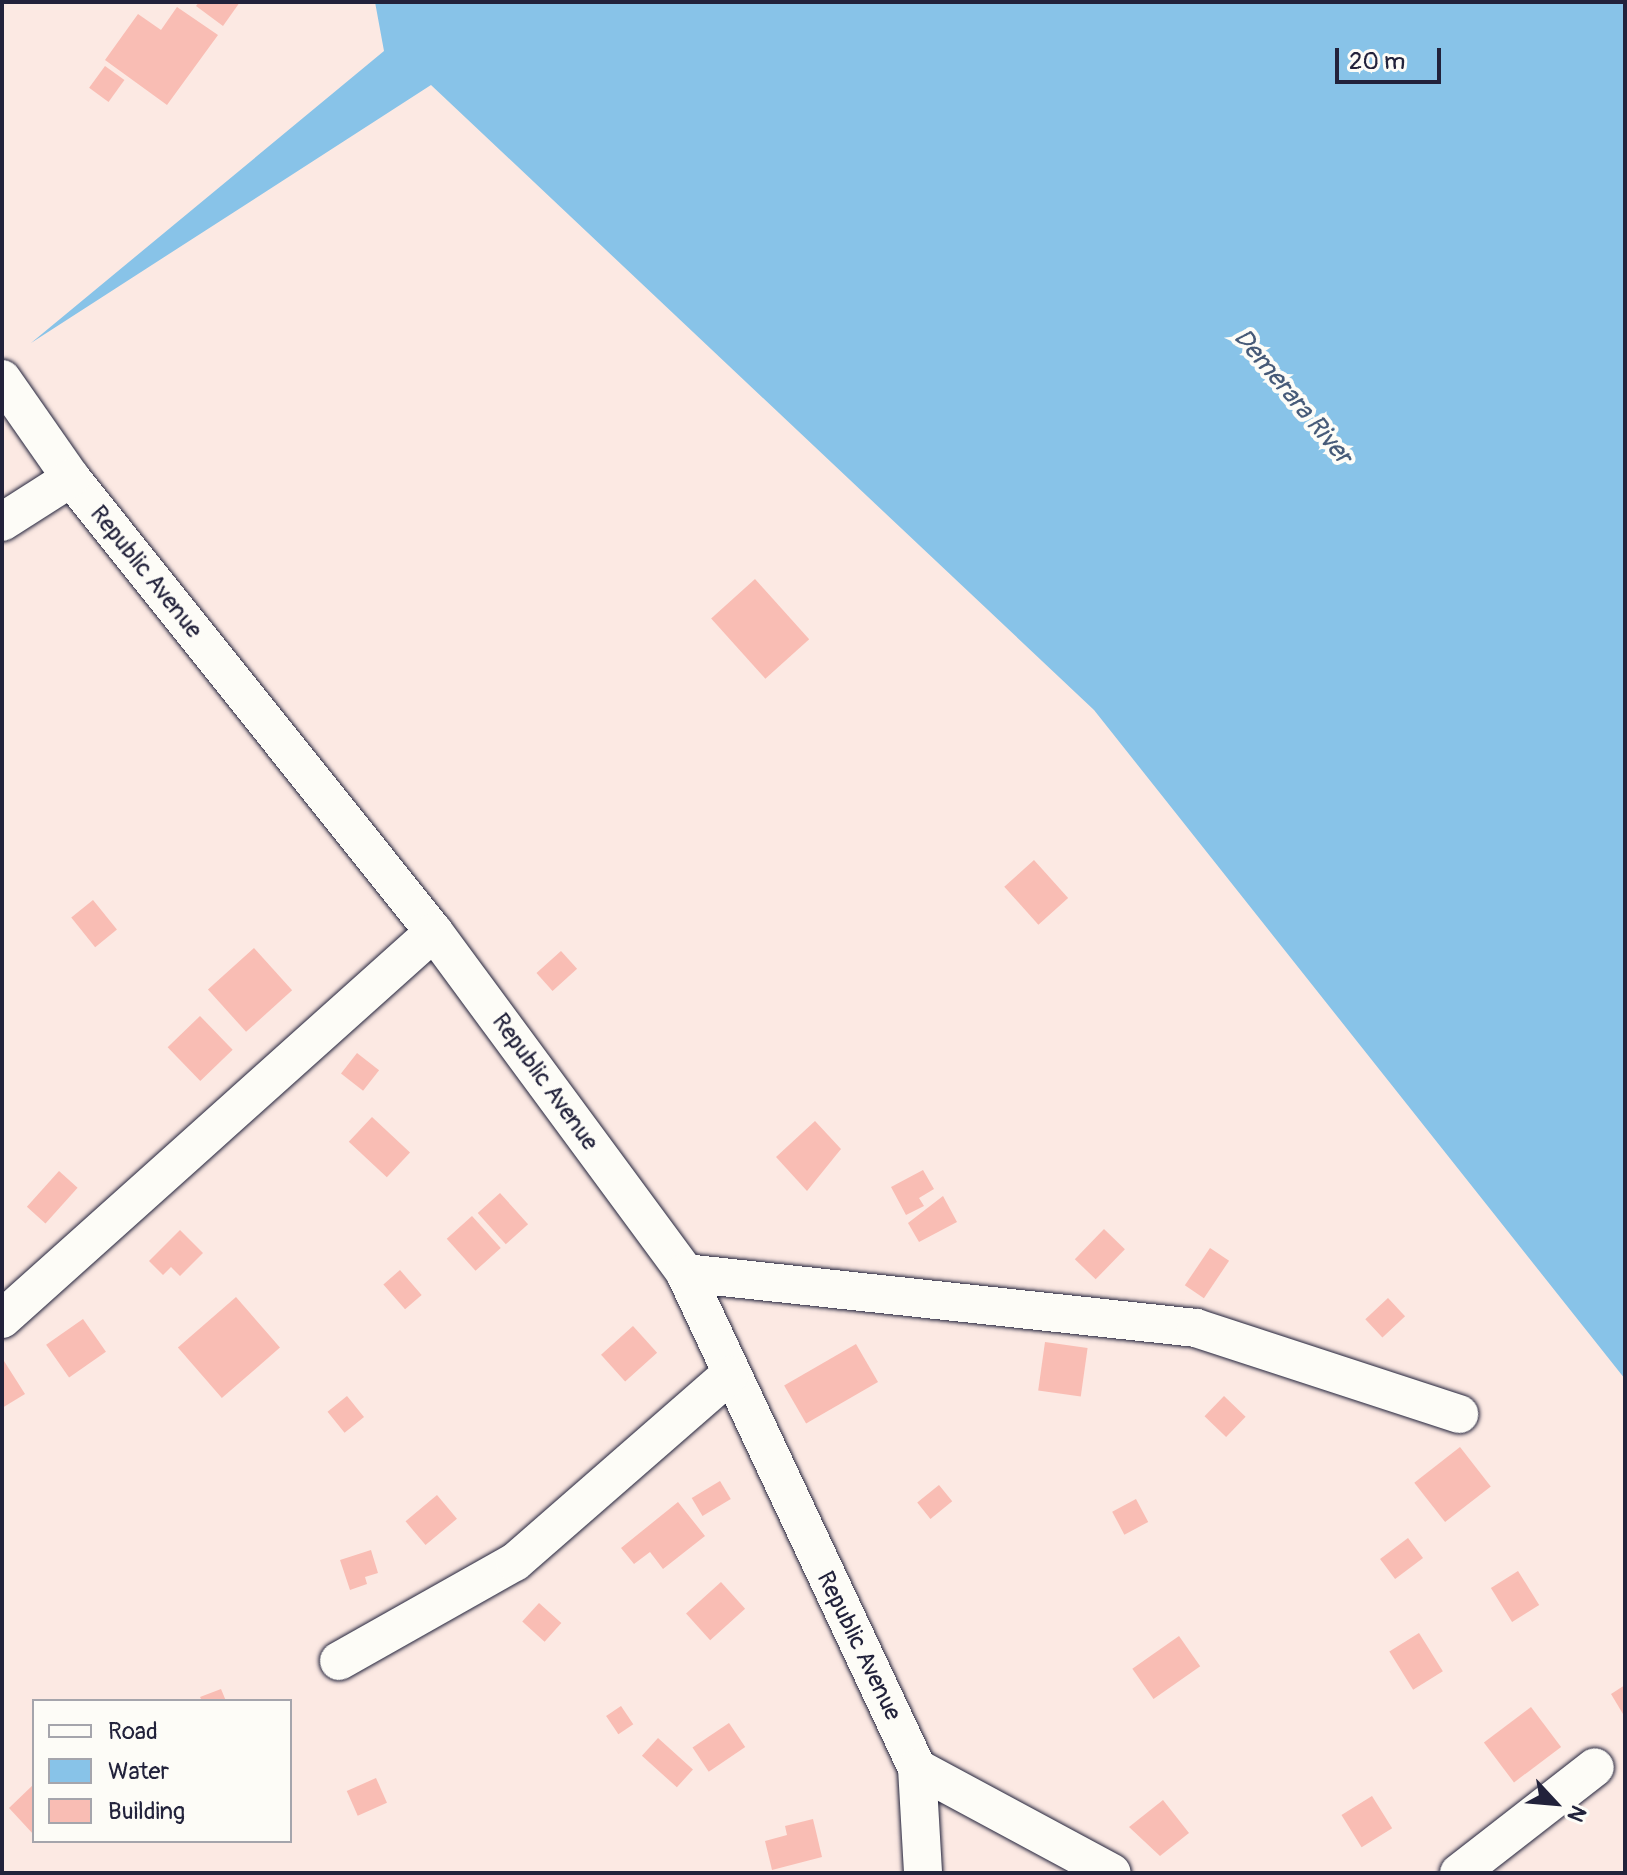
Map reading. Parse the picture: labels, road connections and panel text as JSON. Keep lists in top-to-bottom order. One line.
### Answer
{"streets":{"street":["Republic Avenue"]},"water":["Demerara River"],"legend":["Road","Water","Building"],"scale_bar":"20 m","north":"bottom right"}
